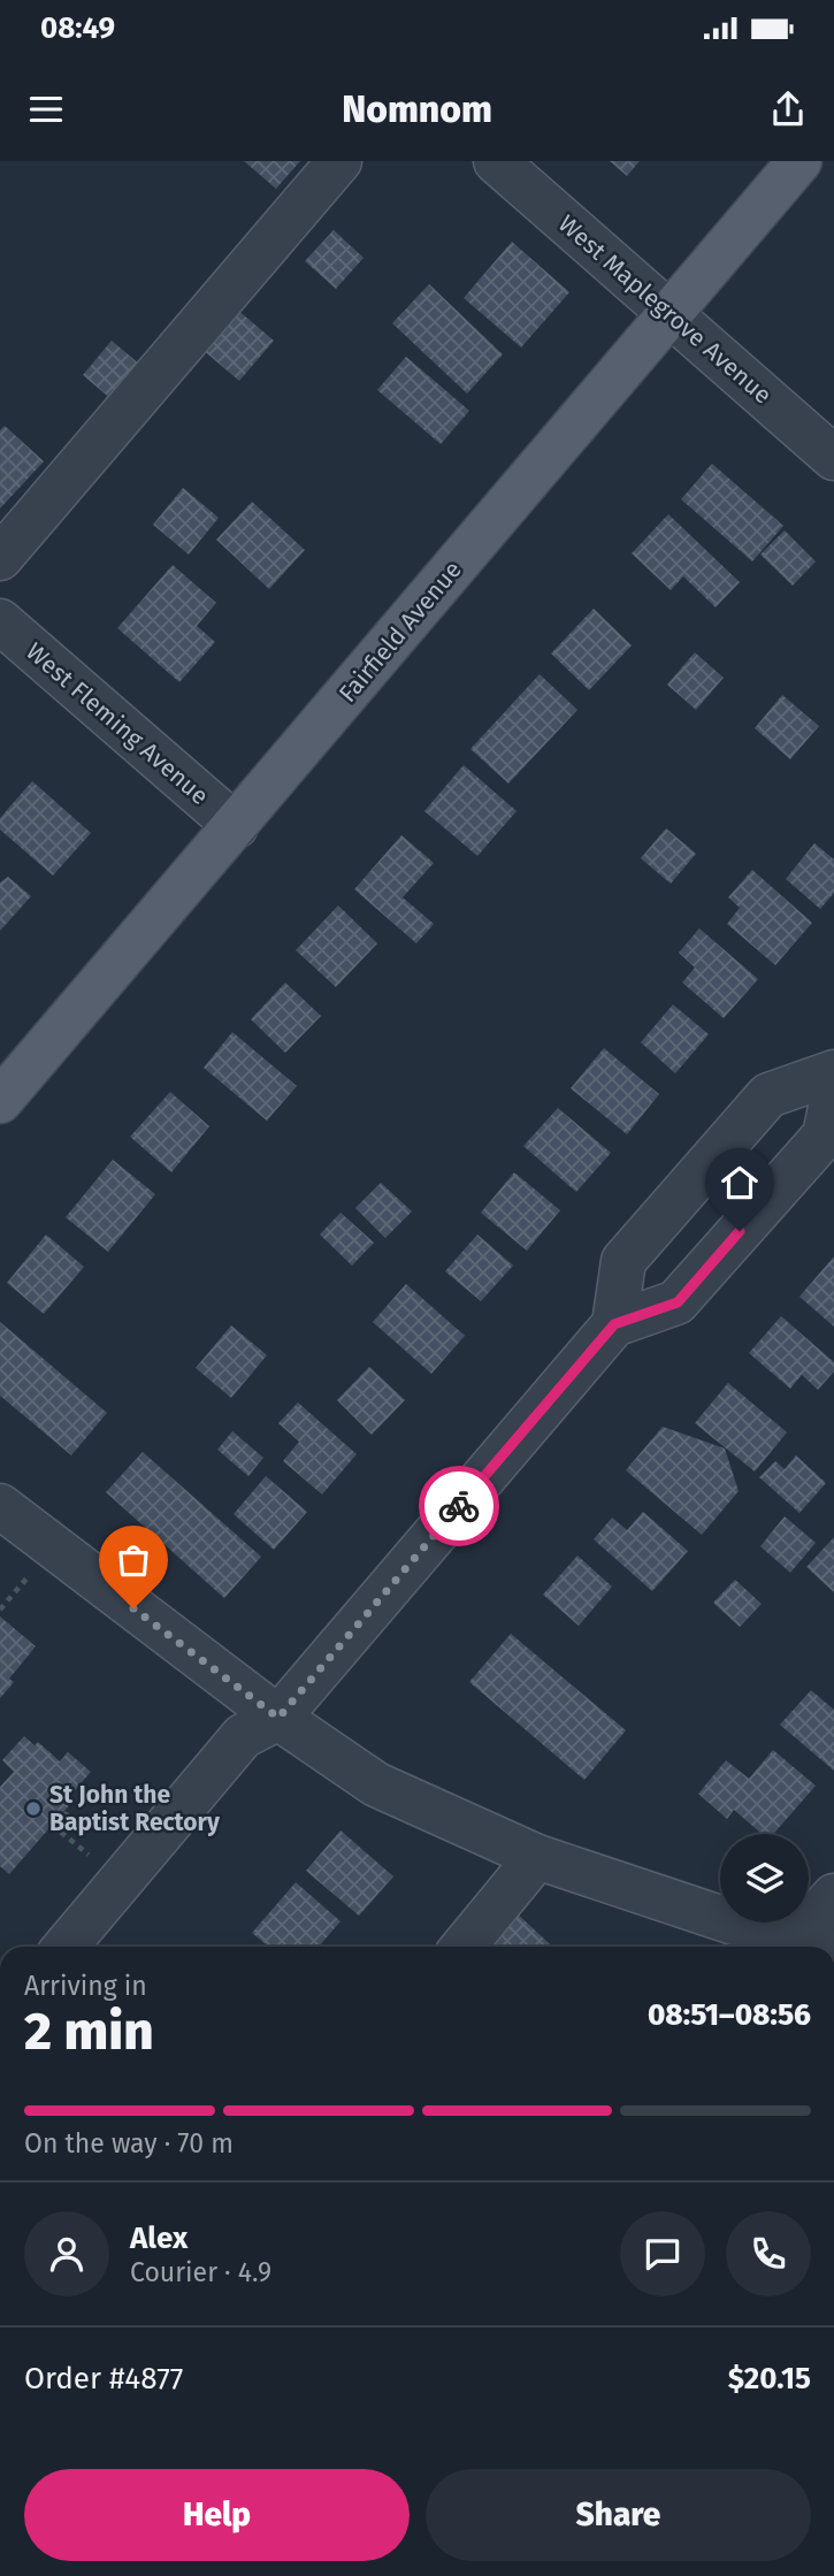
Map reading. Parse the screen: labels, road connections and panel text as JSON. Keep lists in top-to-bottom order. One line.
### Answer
{"streets":{"main road":["Fairfield Avenue"],"street":["West Maplegrove Avenue","West Fleming Avenue"]},"crossings":[["West Maplegrove Avenue","Fairfield Avenue"],["Fairfield Avenue","West Fleming Avenue"]],"places":["St John the Baptist Rectory"],"page":{"status":"08:49","header":"Nomnom","heading":["2 min","Arriving in","08:51–08:56"],"panel":["Alex","Courier · 4.9","Order #4877","$20.15"],"bar":"On the way · 70 m","buttons":["Help","Share"]}}
